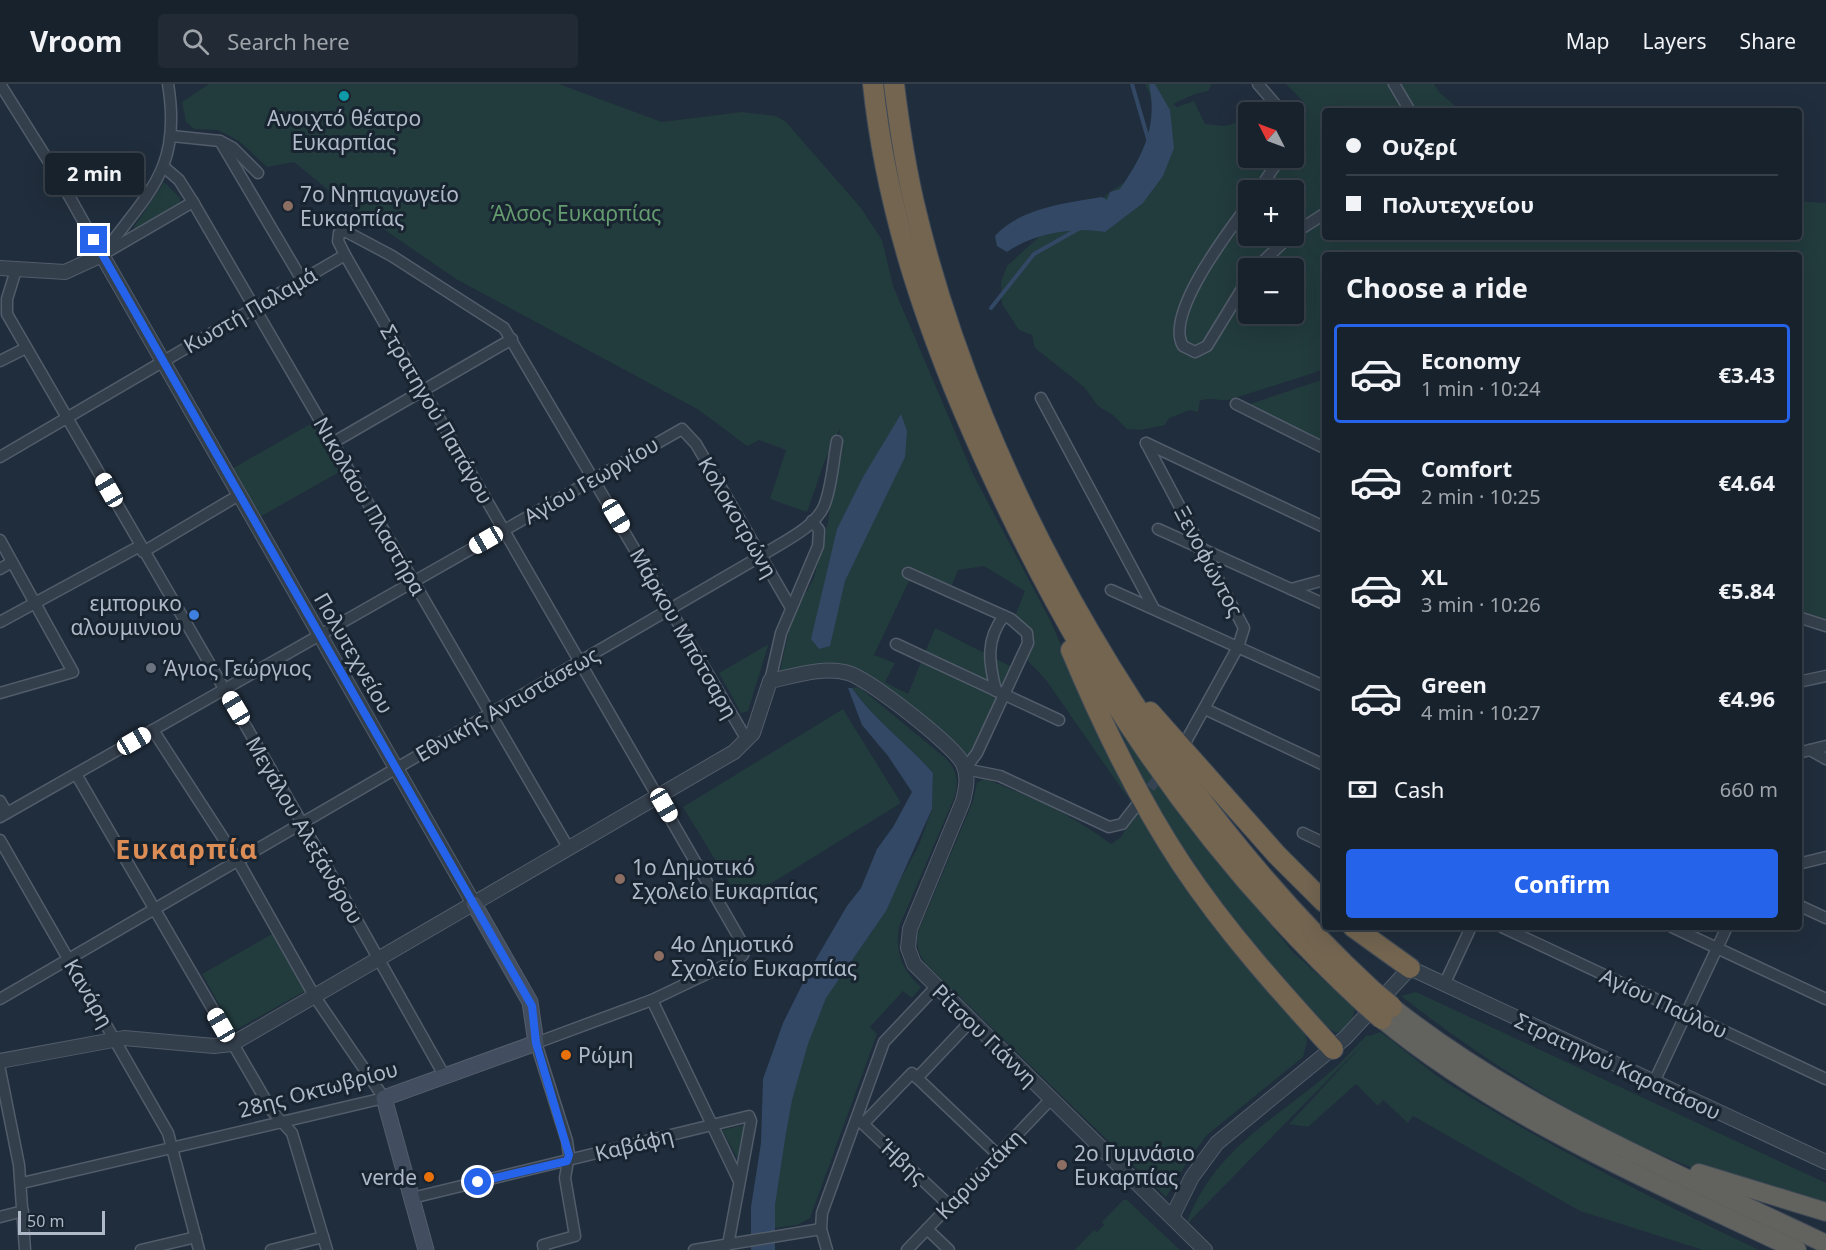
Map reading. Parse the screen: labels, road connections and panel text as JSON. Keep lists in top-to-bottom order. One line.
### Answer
{"streets":{"main road":["Πολυτεχνείου","28ης Οκτωβρίου"],"street":["Κωστή Παλαμά","Στρατηγού Παπάγου","Αγίου Γεωργίου","Νικολάου Πλαστήρα","Κολοκοτρώνη","Ξενοφώντος","Μάρκου Μπότσαρη","Εθνικής Αντιστάσεως","Μεγάλου Αλεξάνδρου","Κανάρη","Αγίου Παύλου","Ρίτσου Γιάννη","Στρατηγού Καρατάσου","Καβάφη","Ήβης","Καρυωτάκη"]},"crossings":[["Κωστή Παλαμά","Στρατηγού Παπάγου"],["Κωστή Παλαμά","Νικολάου Πλαστήρα"],["Κωστή Παλαμά","Πολυτεχνείου"],["Κωστή Παλαμά","Μεγάλου Αλεξάνδρου"],["Στρατηγού Παπάγου","Αγίου Γεωργίου"],["Στρατηγού Παπάγου","Εθνικής Αντιστάσεως"],["Στρατηγού Παπάγου","28ης Οκτωβρίου"],["Αγίου Γεωργίου","Νικολάου Πλαστήρα"],["Αγίου Γεωργίου","Κολοκοτρώνη"],["Αγίου Γεωργίου","Μάρκου Μπότσαρη"],["Αγίου Γεωργίου","Πολυτεχνείου"],["Αγίου Γεωργίου","Μεγάλου Αλεξάνδρου"],["Νικολάου Πλαστήρα","Εθνικής Αντιστάσεως"],["Κολοκοτρώνη","Εθνικής Αντιστάσεως"],["Μάρκου Μπότσαρη","Εθνικής Αντιστάσεως"],["Πολυτεχνείου","Εθνικής Αντιστάσεως"],["Πολυτεχνείου","28ης Οκτωβρίου"],["Πολυτεχνείου","Καβάφη"],["Εθνικής Αντιστάσεως","Μεγάλου Αλεξάνδρου"],["Εθνικής Αντιστάσεως","Κανάρη"],["Μεγάλου Αλεξάνδρου","28ης Οκτωβρίου"],["Κανάρη","28ης Οκτωβρίου"],["Ρίτσου Γιάννη","Καρυωτάκη"],["Ήβης","Καρυωτάκη"]],"districts":["Ευκαρπία"],"parks":["Άλσος Ευκαρπίας"],"places":["Ανοιχτό θέατρο Ευκαρπίας","7ο Νηπιαγωγείο Ευκαρπίας","εμπορικο αλουμινιου","Άγιος Γεώργιος","1ο Δημοτικό Σχολείο Ευκαρπίας","4ο Δημοτικό Σχολείο Ευκαρπίας","Ρώμη","2ο Γυμνάσιο Ευκαρπίας","verde"],"scale_bar":"50 m","north":"top left","page":{"header":"Vroom","search":"Search here","nav":["Map","Layers","Share"],"map_buttons":["+","−"],"banner":["Ουζερί","Πολυτεχνείου"],"bubble":"2 min","heading":"Choose a ride","list":[{"name":"Economy","note":"1 min · 10:24","value":"€3.43"},{"name":"Comfort","note":"2 min · 10:25","value":"€4.64"},{"name":"XL","note":"3 min · 10:26","value":"€5.84"},{"name":"Green","note":"4 min · 10:27","value":"€4.96"}],"pay":["Cash","660 m"],"buttons":"Confirm","scale":"50 m"}}
